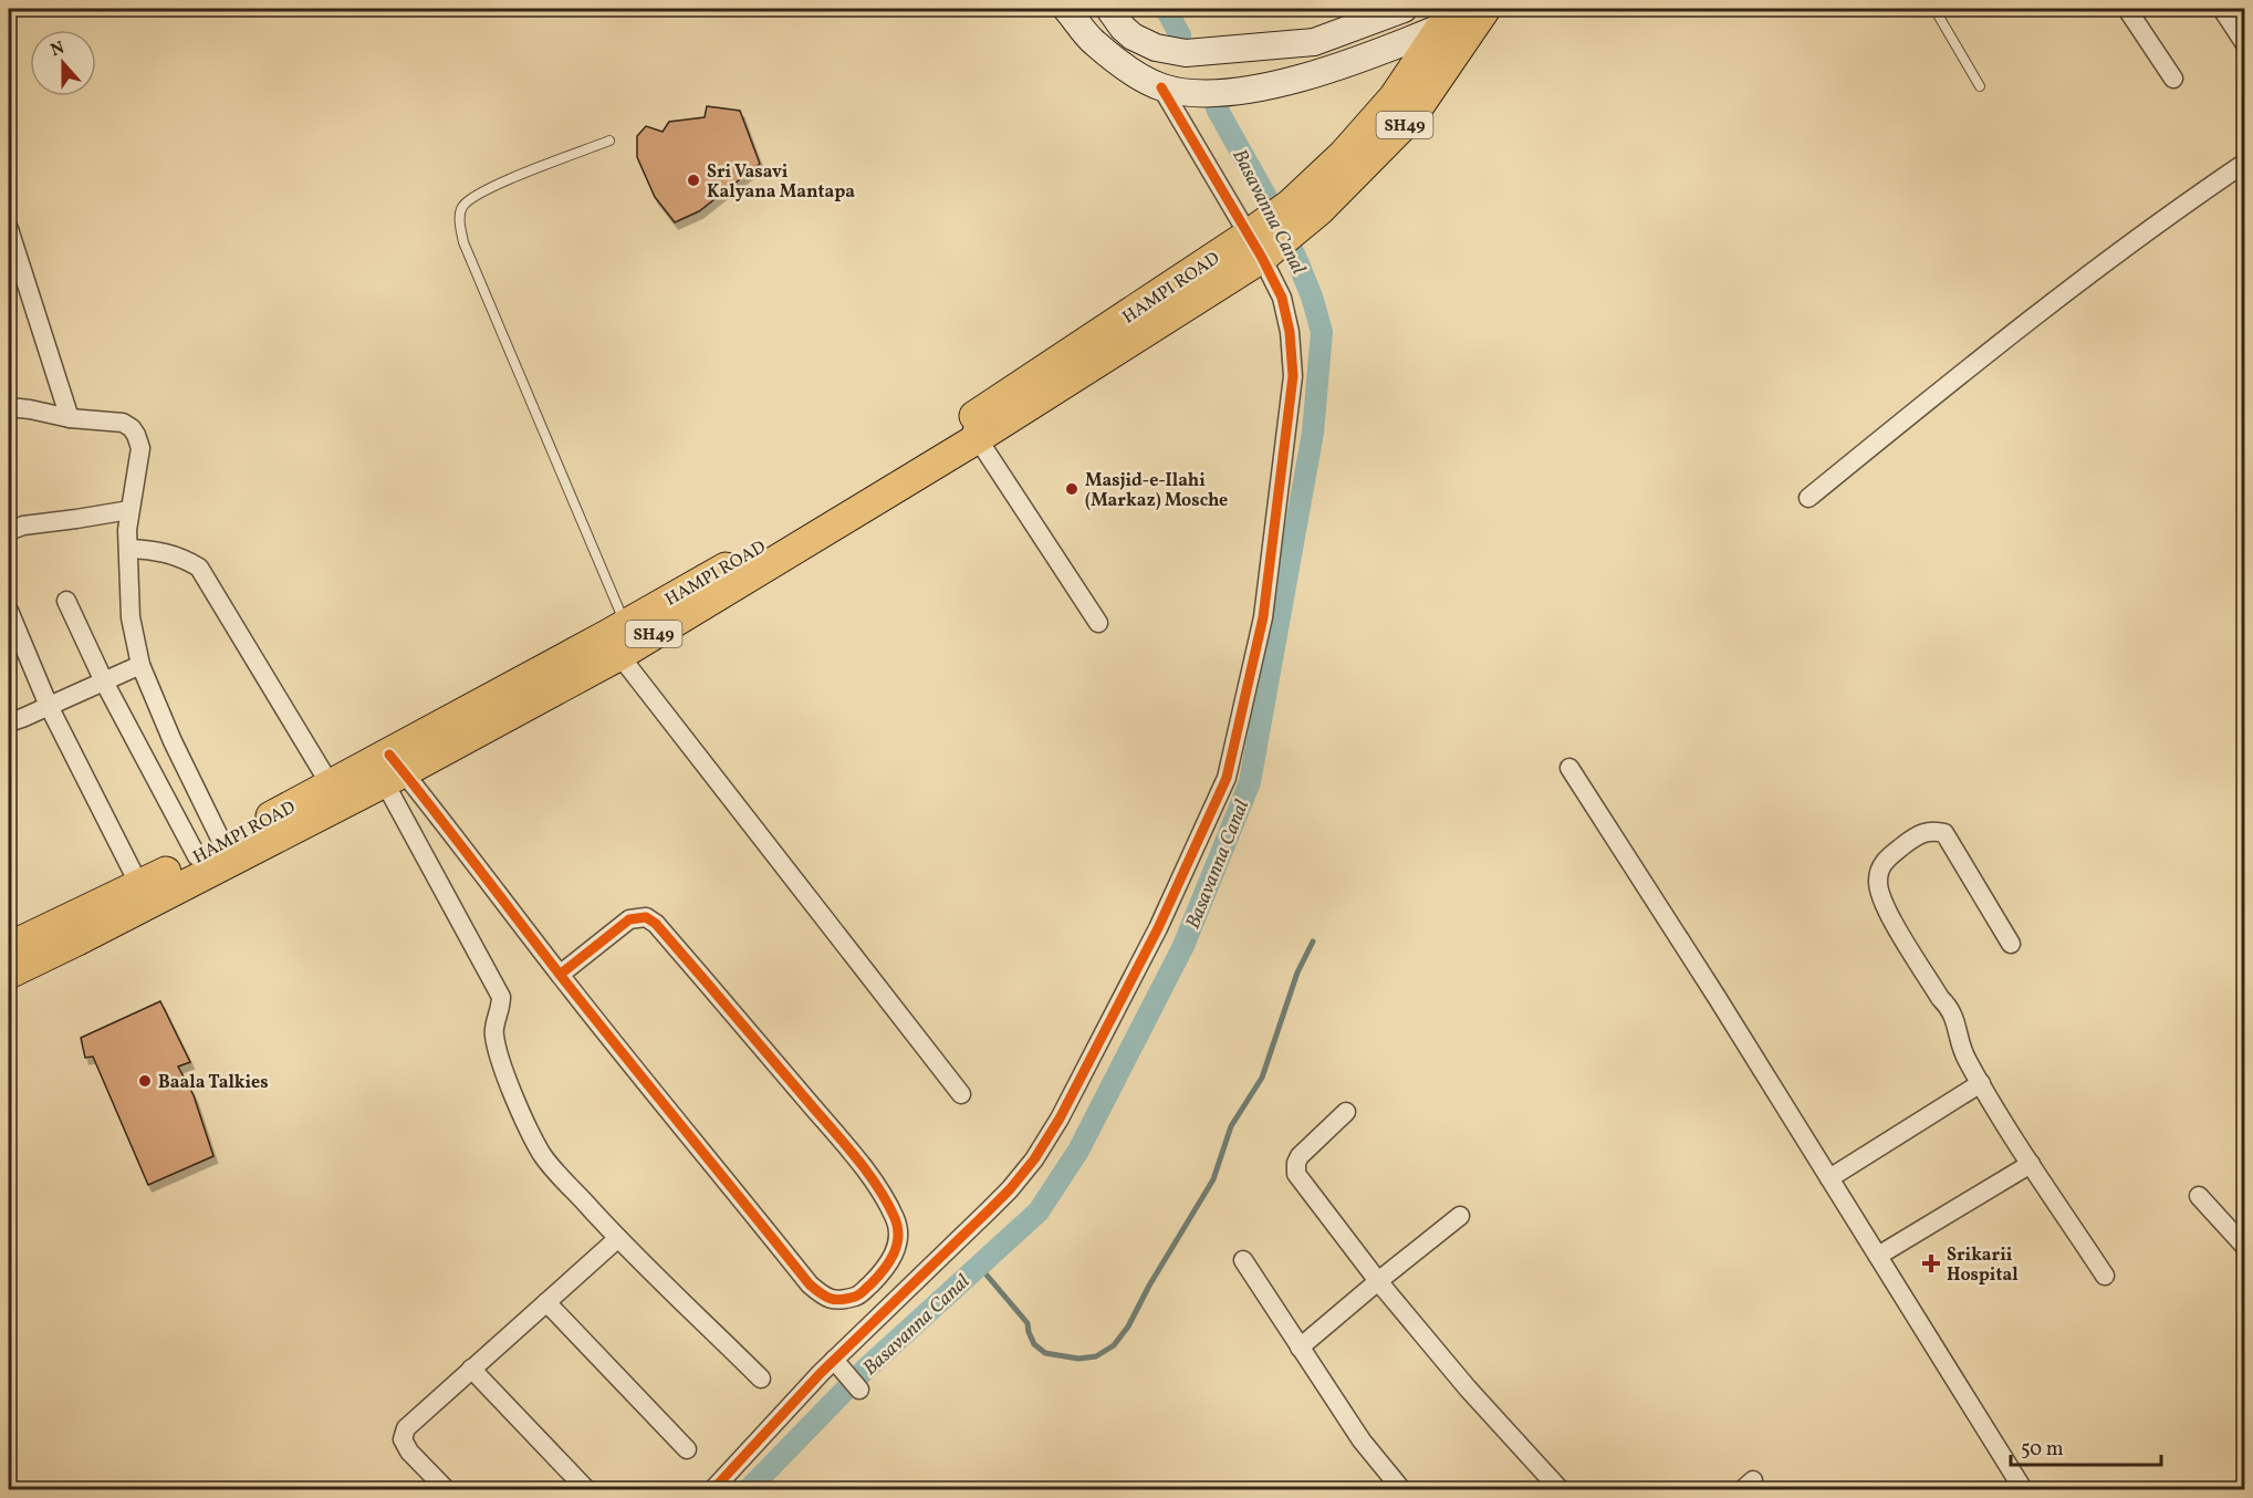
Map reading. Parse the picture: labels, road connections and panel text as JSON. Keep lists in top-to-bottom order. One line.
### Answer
{"streets":{"main road":["SH49","HAMPI ROAD"]},"crossings":[["SH49","HAMPI ROAD"]],"water":["Basavanna Canal"],"places":{"other":["Sri Vasavi Kalyana Mantapa","Masjid-e-Ilahi (Markaz) Mosche","Baala Talkies"],"health":["Srikarii Hospital"]},"scale_bar":"50 m","north":"top"}
